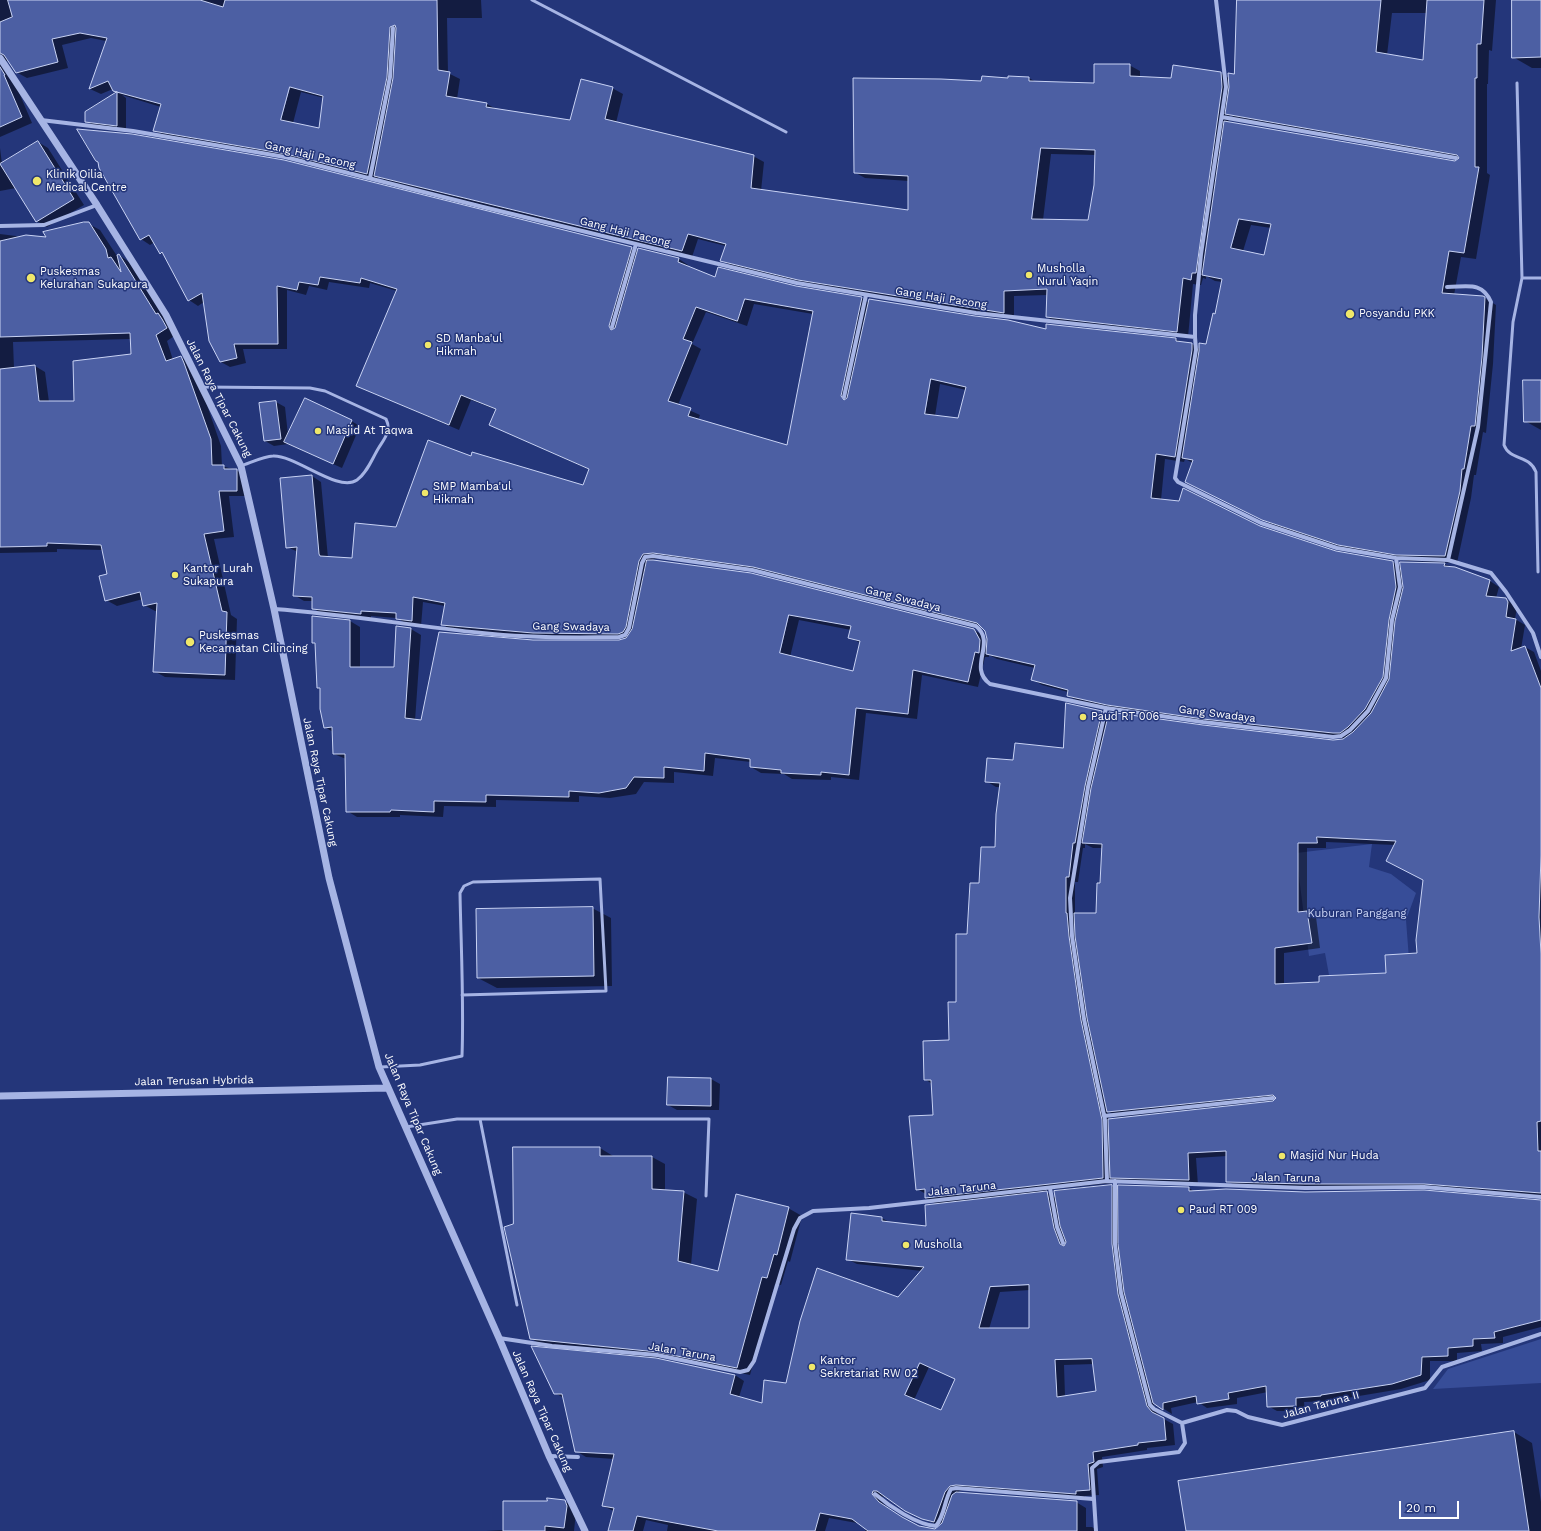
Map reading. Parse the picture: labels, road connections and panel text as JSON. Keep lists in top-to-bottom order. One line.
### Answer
{"streets":{"street":["Gang Haji Pacong","Jalan Raya Tipar Cakung","Gang Swadaya","Jalan Terusan Hybrida","Jalan Taruna","Jalan Taruna II"]},"crossings":[["Gang Haji Pacong","Jalan Raya Tipar Cakung"],["Jalan Raya Tipar Cakung","Gang Swadaya"],["Jalan Raya Tipar Cakung","Jalan Terusan Hybrida"],["Jalan Raya Tipar Cakung","Jalan Taruna"]],"parks":["Kuburan Panggang"],"places":["Klinik Oilia Medical Centre","Musholla Nurul Yaqin","Puskesmas Kelurahan Sukapura","Posyandu PKK","SD Manba'ul Hikmah","Masjid At Taqwa","SMP Mamba'ul Hikmah","Kantor Lurah Sukapura","Puskesmas Kecamatan Cilincing","Paud RT 006","Masjid Nur Huda","Paud RT 009","Musholla","Kantor Sekretariat RW 02"],"scale_bar":"20 m"}
